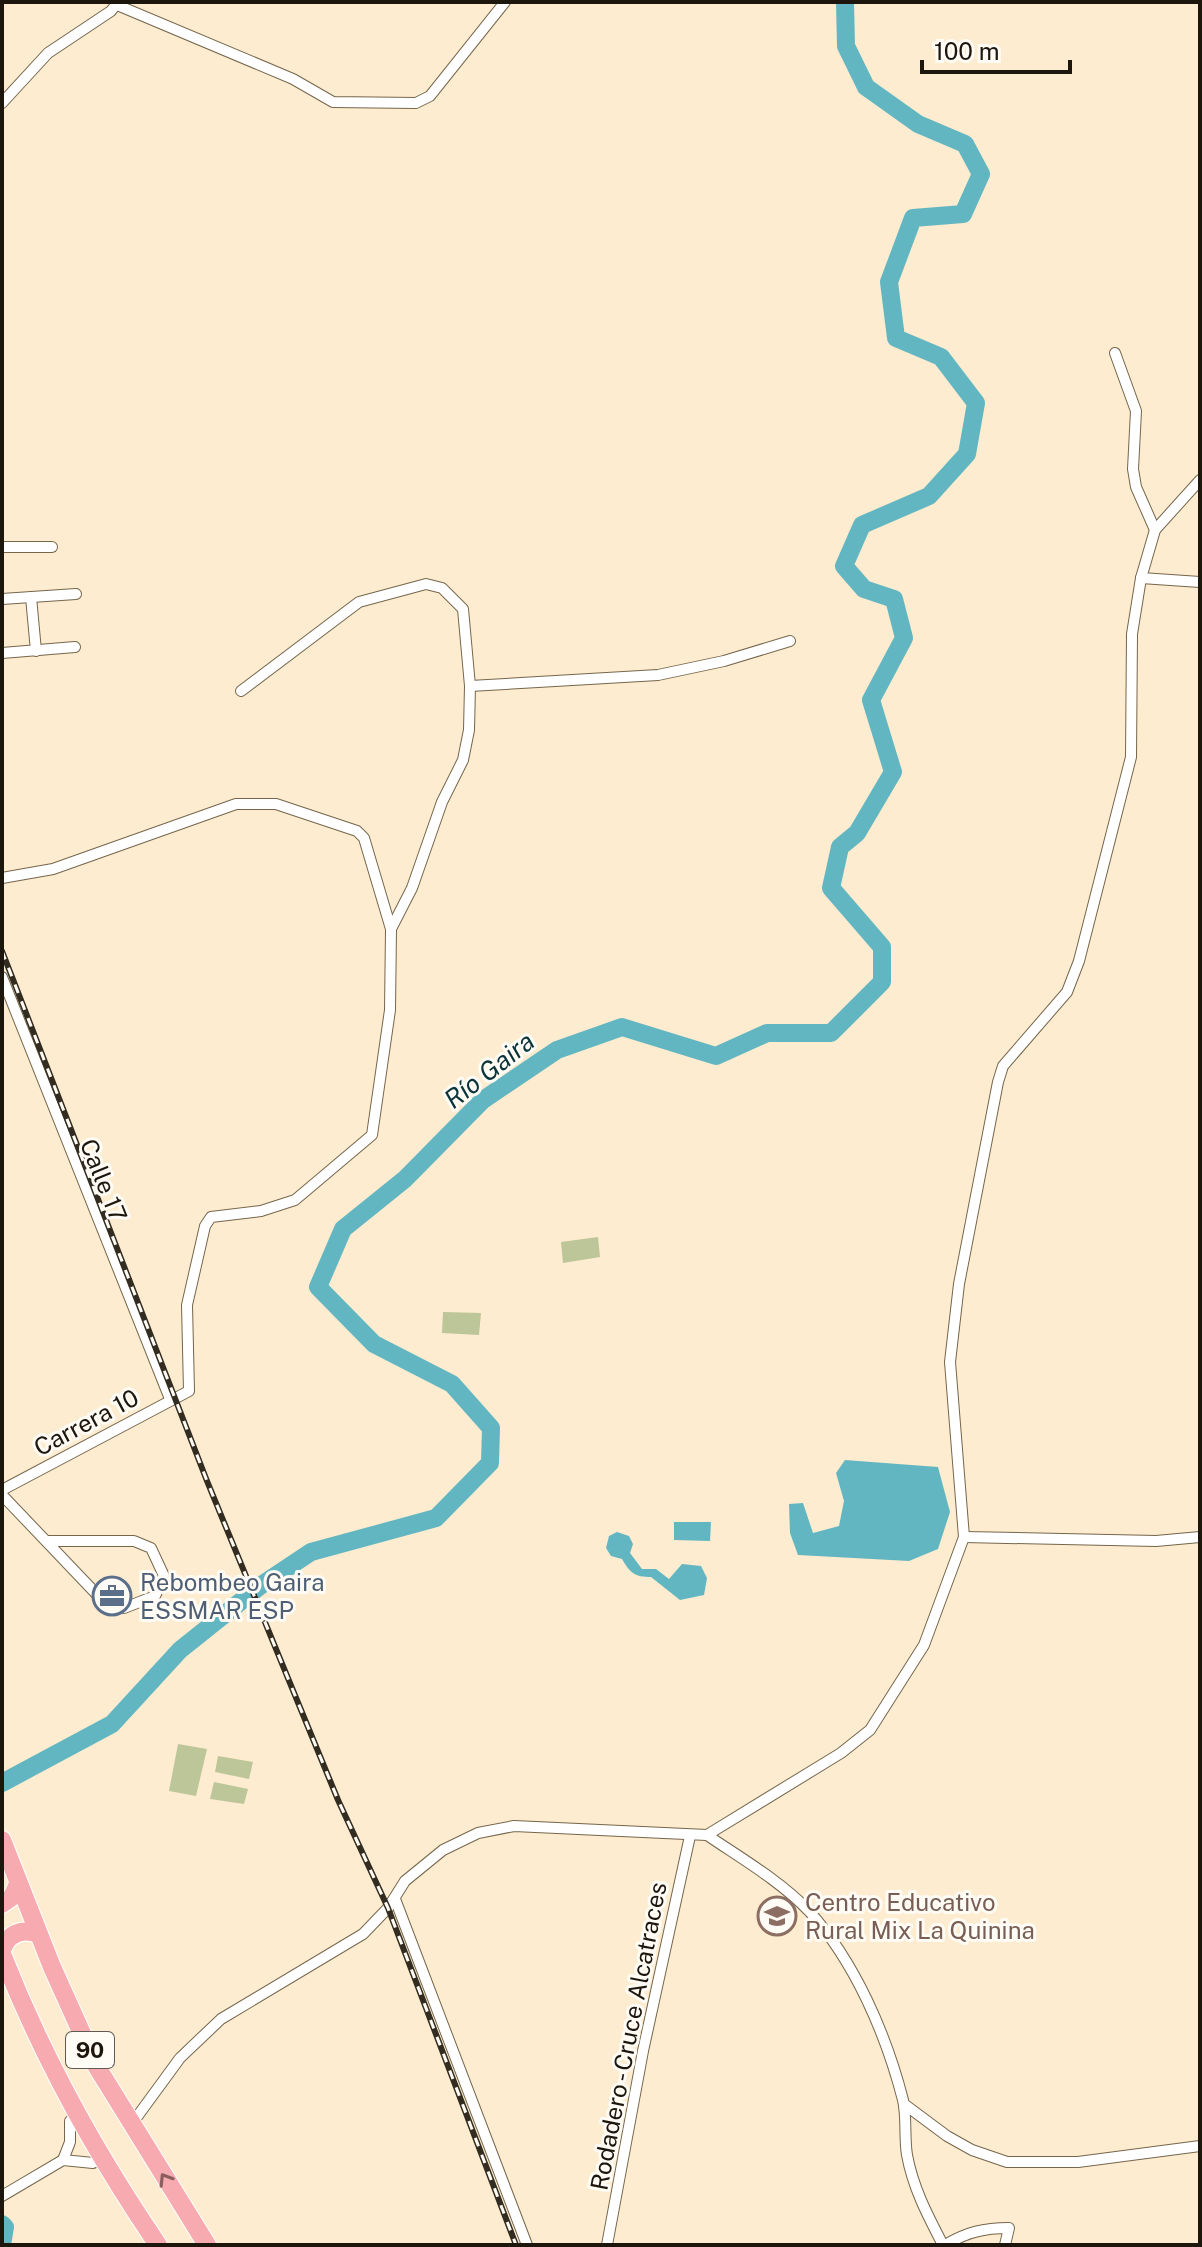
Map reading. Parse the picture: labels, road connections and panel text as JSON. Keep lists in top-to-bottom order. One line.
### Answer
{"streets":{"highway":["90"],"street":["Calle 17","Carrera 10","Rodadero - Cruce Alcatraces"]},"crossings":[["Calle 17","Carrera 10"]],"water":["Río Gaira"],"places":{"office":["Rebombeo Gaira ESSMAR ESP"],"school or university":["Centro Educativo Rural Mix La Quinina"]},"scale_bar":"100 m"}
